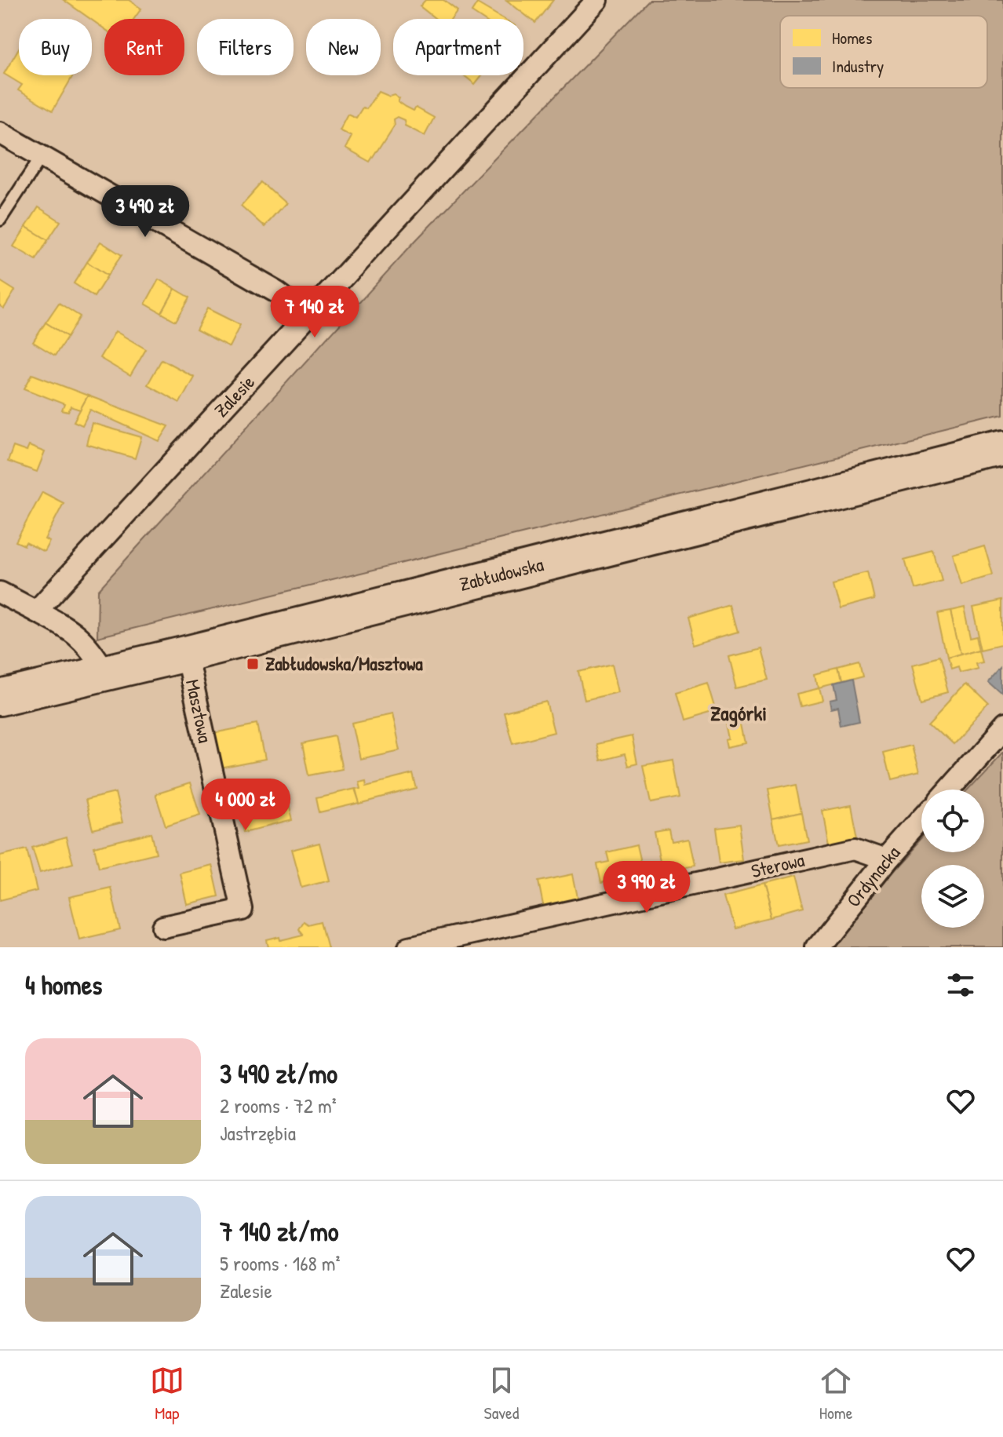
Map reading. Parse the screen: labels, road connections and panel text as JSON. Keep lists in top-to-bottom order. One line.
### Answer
{"streets":{"highway":["Zabłudowska"],"street":["Zalesie","Masztowa","Sterowa","Ordynacka"]},"crossings":[["Zabłudowska","Masztowa"],["Sterowa","Ordynacka"]],"districts":["Zagórki"],"places":{"transit":["Zabłudowska/Masztowa"]},"legend":["Homes","Industry"],"page":{"chip":["Buy","Rent","Filters","New","Apartment"],"price":["3 490 zł","7 140 zł","4 000 zł","3 990 zł"],"heading":"4 homes","list":[{"name":"3 490 zł/mo","note":"2 rooms · 72 m² · Jastrzębia"},{"name":"7 140 zł/mo","note":"5 rooms · 168 m² · Zalesie"}],"tabs":["Map","Saved","Home"]}}
